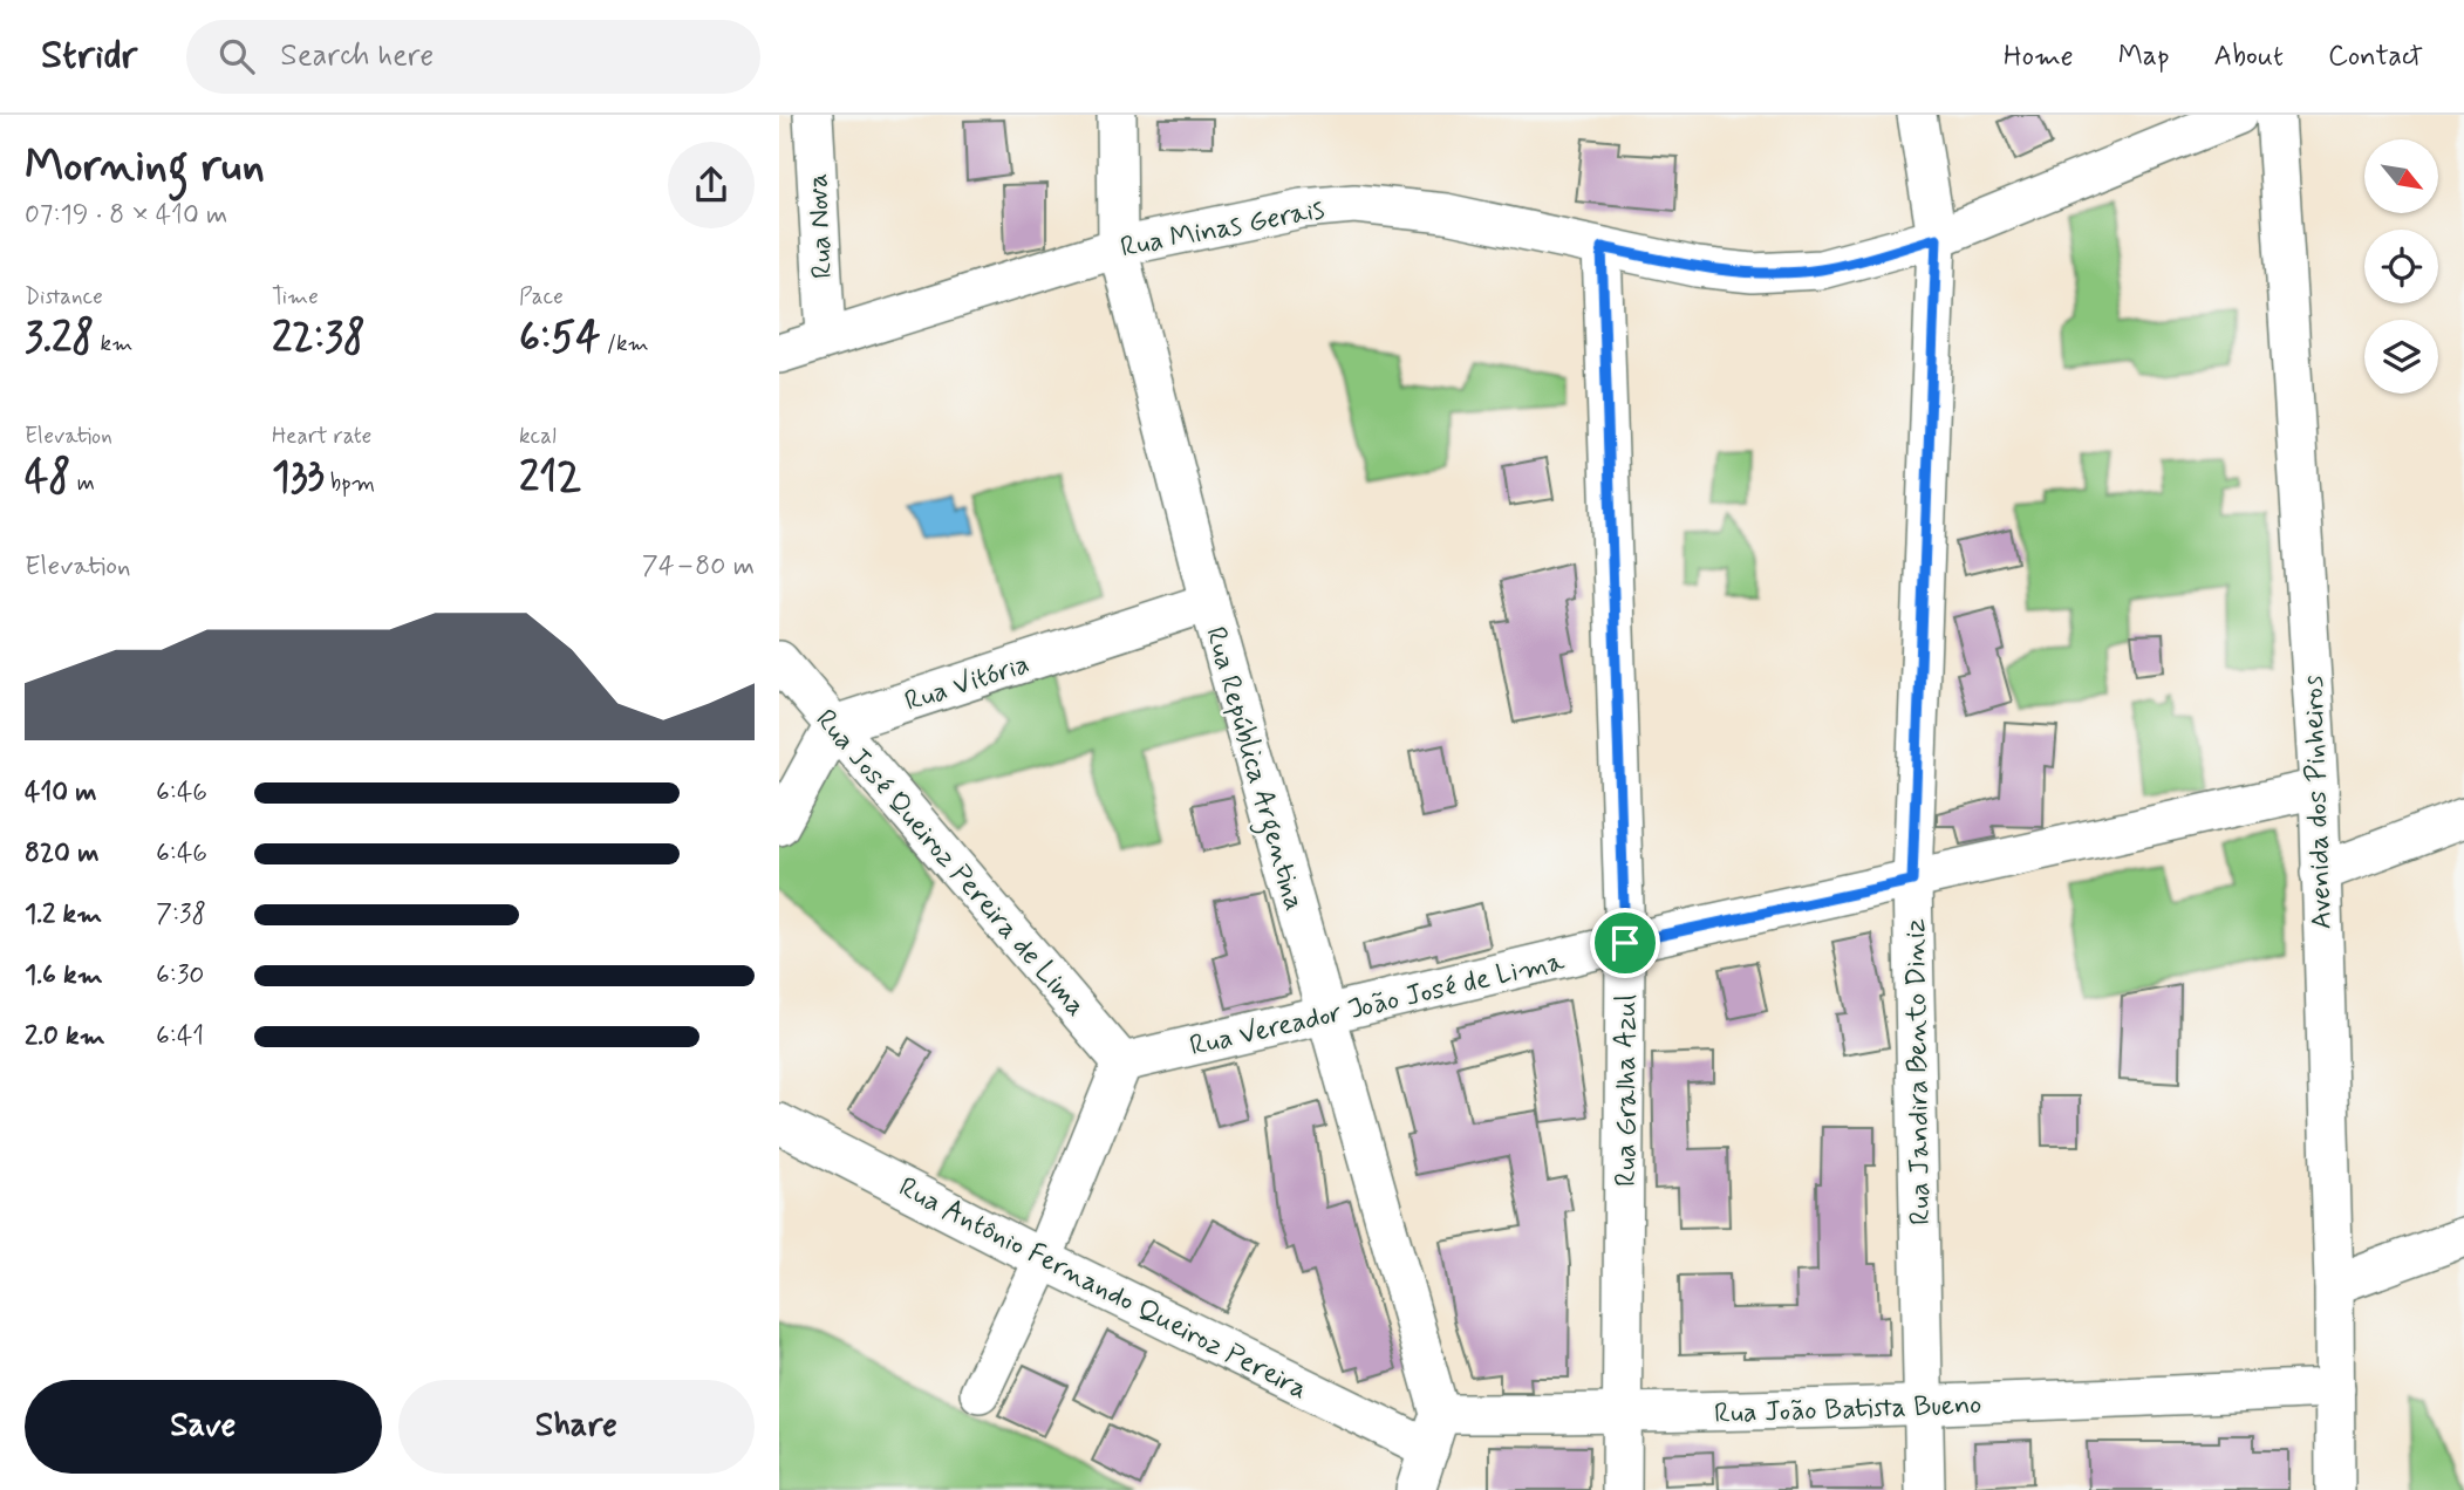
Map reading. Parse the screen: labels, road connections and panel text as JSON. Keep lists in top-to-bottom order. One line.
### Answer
{"streets":{"street":["Rua Nova","Rua Minas Gerais","Rua Vitória","Rua República Argentina","Avenida dos Pinheiros","Rua José Queiroz Pereira de Lima","Rua Vereador João José de Lima","Rua Jandira Bento Diniz","Rua Gralha Azul","Rua Antônio Fernando Queiroz Pereira","Rua João Batista Bueno"]},"crossings":[["Rua Nova","Rua Minas Gerais"],["Rua Minas Gerais","Rua República Argentina"],["Rua Minas Gerais","Rua Jandira Bento Diniz"],["Rua Minas Gerais","Rua Gralha Azul"],["Rua Vitória","Rua República Argentina"],["Rua Vitória","Rua José Queiroz Pereira de Lima"],["Rua República Argentina","Rua Vereador João José de Lima"],["Rua República Argentina","Rua Antônio Fernando Queiroz Pereira"],["Rua República Argentina","Rua João Batista Bueno"],["Avenida dos Pinheiros","Rua Vereador João José de Lima"],["Avenida dos Pinheiros","Rua João Batista Bueno"],["Rua José Queiroz Pereira de Lima","Rua Vereador João José de Lima"],["Rua Vereador João José de Lima","Rua Jandira Bento Diniz"],["Rua Vereador João José de Lima","Rua Gralha Azul"],["Rua Jandira Bento Diniz","Rua João Batista Bueno"],["Rua Gralha Azul","Rua João Batista Bueno"],["Rua Antônio Fernando Queiroz Pereira","Rua João Batista Bueno"]],"north":"bottom right","page":{"header":"Stridr","search":"Search here","nav":["Home","Map","About","Contact"],"heading":["Morning run","07:19 · 8 × 410 m"],"stats":[["Distance","3.28 km"],["Time","22:38"],["Pace","6:54 /km"],["Elevation","48 m"],["Heart rate","133 bpm"],["kcal","212"]],"chart":["Elevation","74–80 m"],"list":[{"name":"410 m","note":"6:46"},{"name":"820 m","note":"6:46"},{"name":"1.2 km","note":"7:38"},{"name":"1.6 km","note":"6:30"},{"name":"2.0 km","note":"6:41"}],"buttons":["Save","Share"]}}
